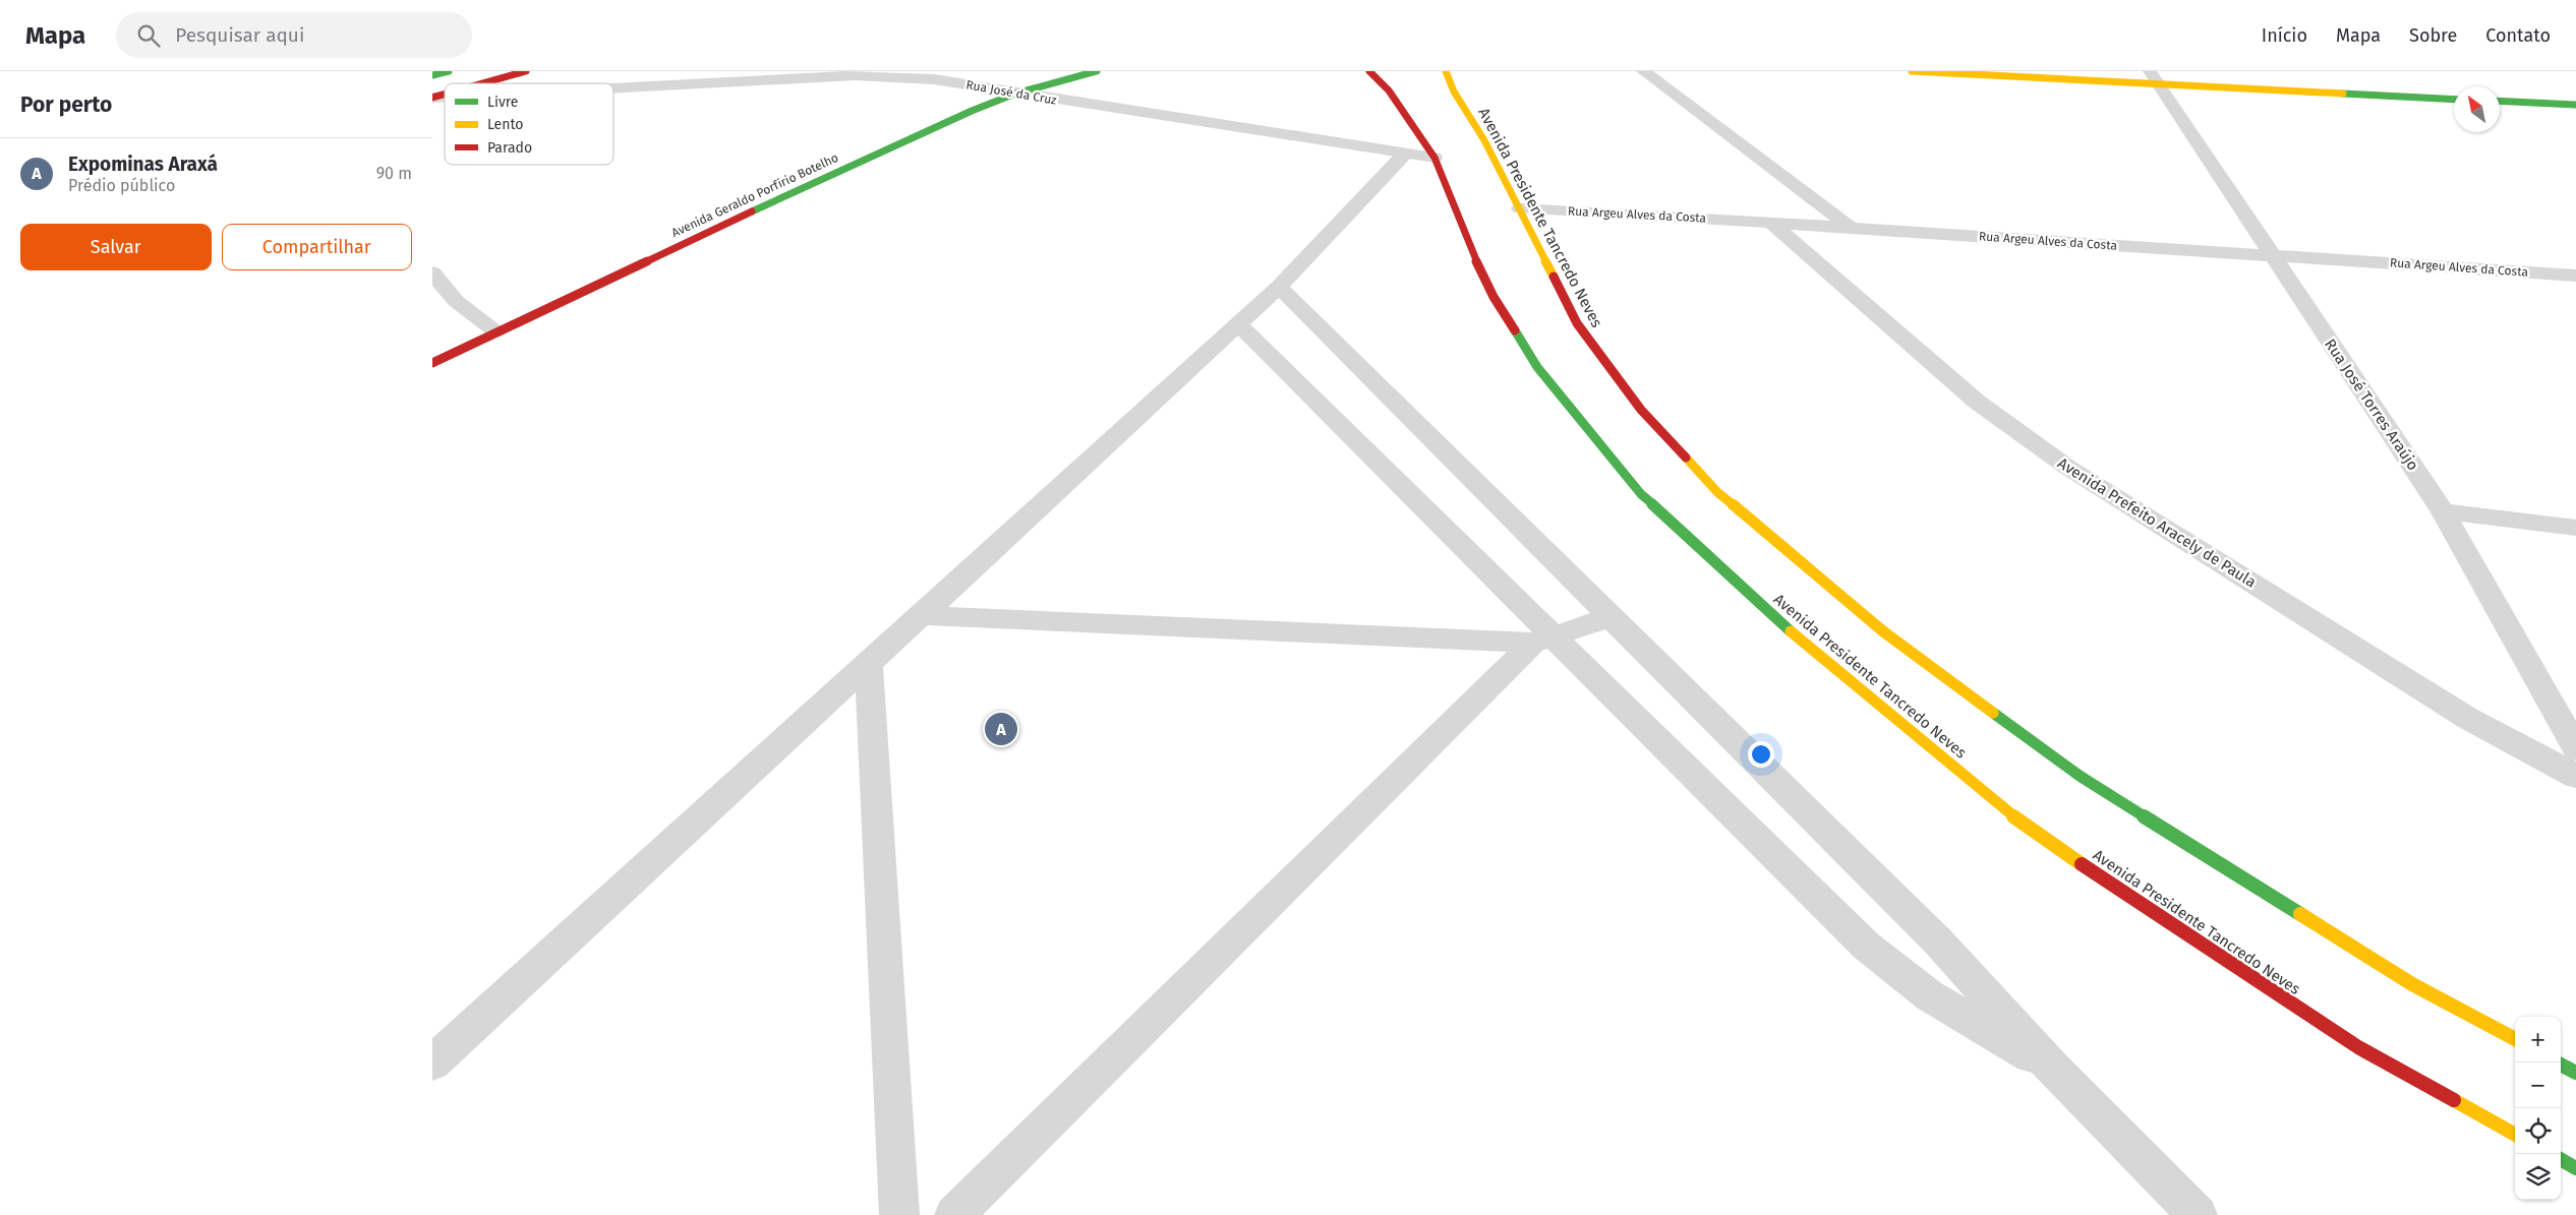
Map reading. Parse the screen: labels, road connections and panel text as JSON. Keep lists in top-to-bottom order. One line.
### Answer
{"streets":{"main road":["Avenida Geraldo Porfírio Botelho","Avenida Presidente Tancredo Neves"],"street":["Rua José da Cruz","Rua Argeu Alves da Costa","Rua José Torres Araújo","Avenida Prefeito Aracely de Paula"]},"crossings":[["Rua José da Cruz","Avenida Geraldo Porfírio Botelho"],["Rua José da Cruz","Avenida Presidente Tancredo Neves"],["Rua Argeu Alves da Costa","Avenida Presidente Tancredo Neves"],["Rua Argeu Alves da Costa","Rua José Torres Araújo"],["Rua Argeu Alves da Costa","Avenida Prefeito Aracely de Paula"]],"legend":["Livre","Lento","Parado"],"north":"top left","page":{"header":"Mapa","search":"Pesquisar aqui","nav":["Início","Mapa","Sobre","Contato"],"heading":"Por perto","list":[{"mark":"A","name":"Expominas Araxá","note":"Prédio público","value":"90 m"}],"buttons":["Salvar","Compartilhar"],"pins":"A","map_buttons":["+","−"]}}
